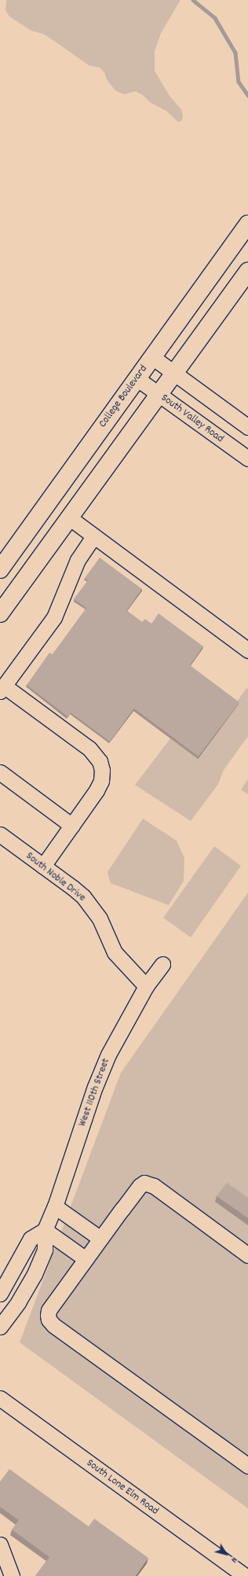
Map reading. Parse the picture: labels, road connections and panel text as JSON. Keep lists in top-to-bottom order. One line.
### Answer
{"streets":{"main road":["College Boulevard"],"street":["South Valley Road","South Noble Drive","West 110th Street","South Lone Elm Road"]},"crossings":[["College Boulevard","South Valley Road"],["South Noble Drive","West 110th Street"]],"north":"bottom right"}
